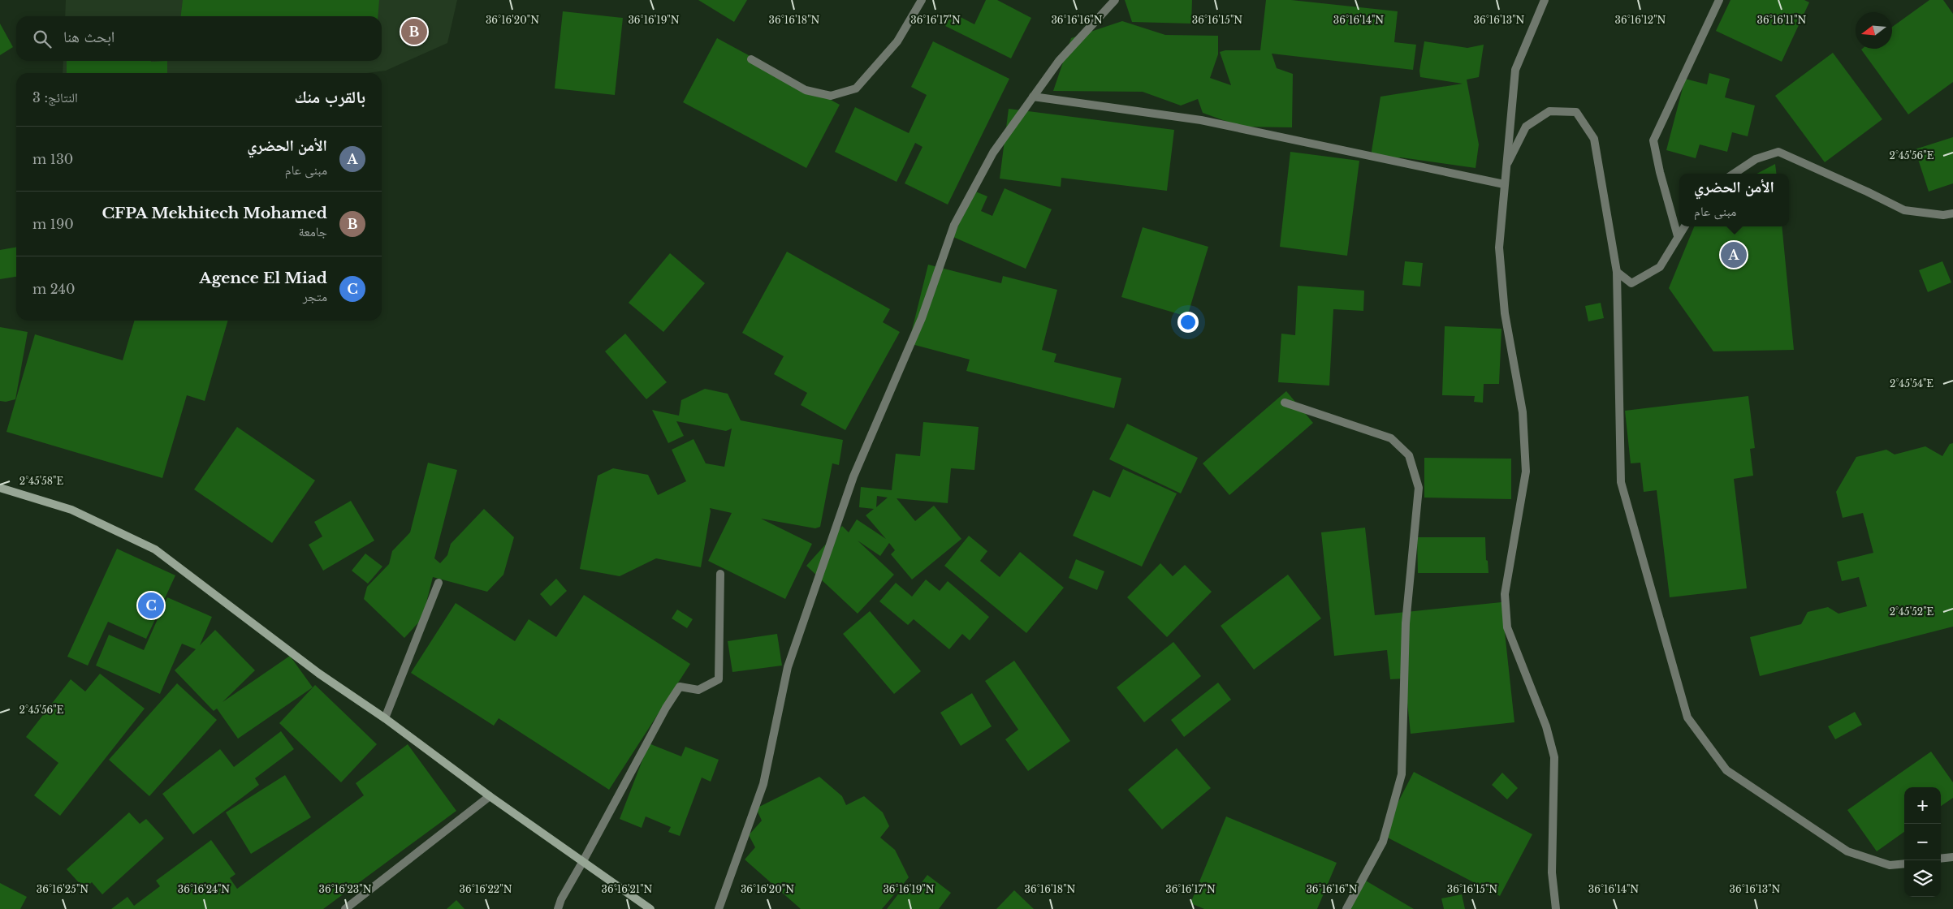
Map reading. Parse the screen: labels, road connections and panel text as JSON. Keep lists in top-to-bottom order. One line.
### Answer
{"north":"left","page":{"search":"ابحث هنا","pins":["B","A","C"],"heading":["بالقرب منك","النتائج: 3"],"list":[{"mark":"A","name":"الأمن الحضري","note":"مبنى عام","value":"130 m"},{"mark":"B","name":"CFPA Mekhitech Mohamed","note":"جامعة","value":"190 m"},{"mark":"C","name":"Agence El Miad","note":"متجر","value":"240 m"}],"popup":["الأمن الحضري","مبنى عام"],"map_buttons":["+","−"]},"coordinates":["36°16'20\"N","36°16'19\"N","36°16'18\"N","36°16'17\"N","36°16'16\"N","36°16'15\"N","36°16'14\"N","36°16'13\"N","36°16'12\"N","36°16'11\"N","2°45'56\"E","2°45'54\"E","2°45'58\"E","2°45'52\"E","36°16'25\"N","36°16'24\"N","36°16'23\"N","36°16'22\"N","36°16'21\"N"]}
